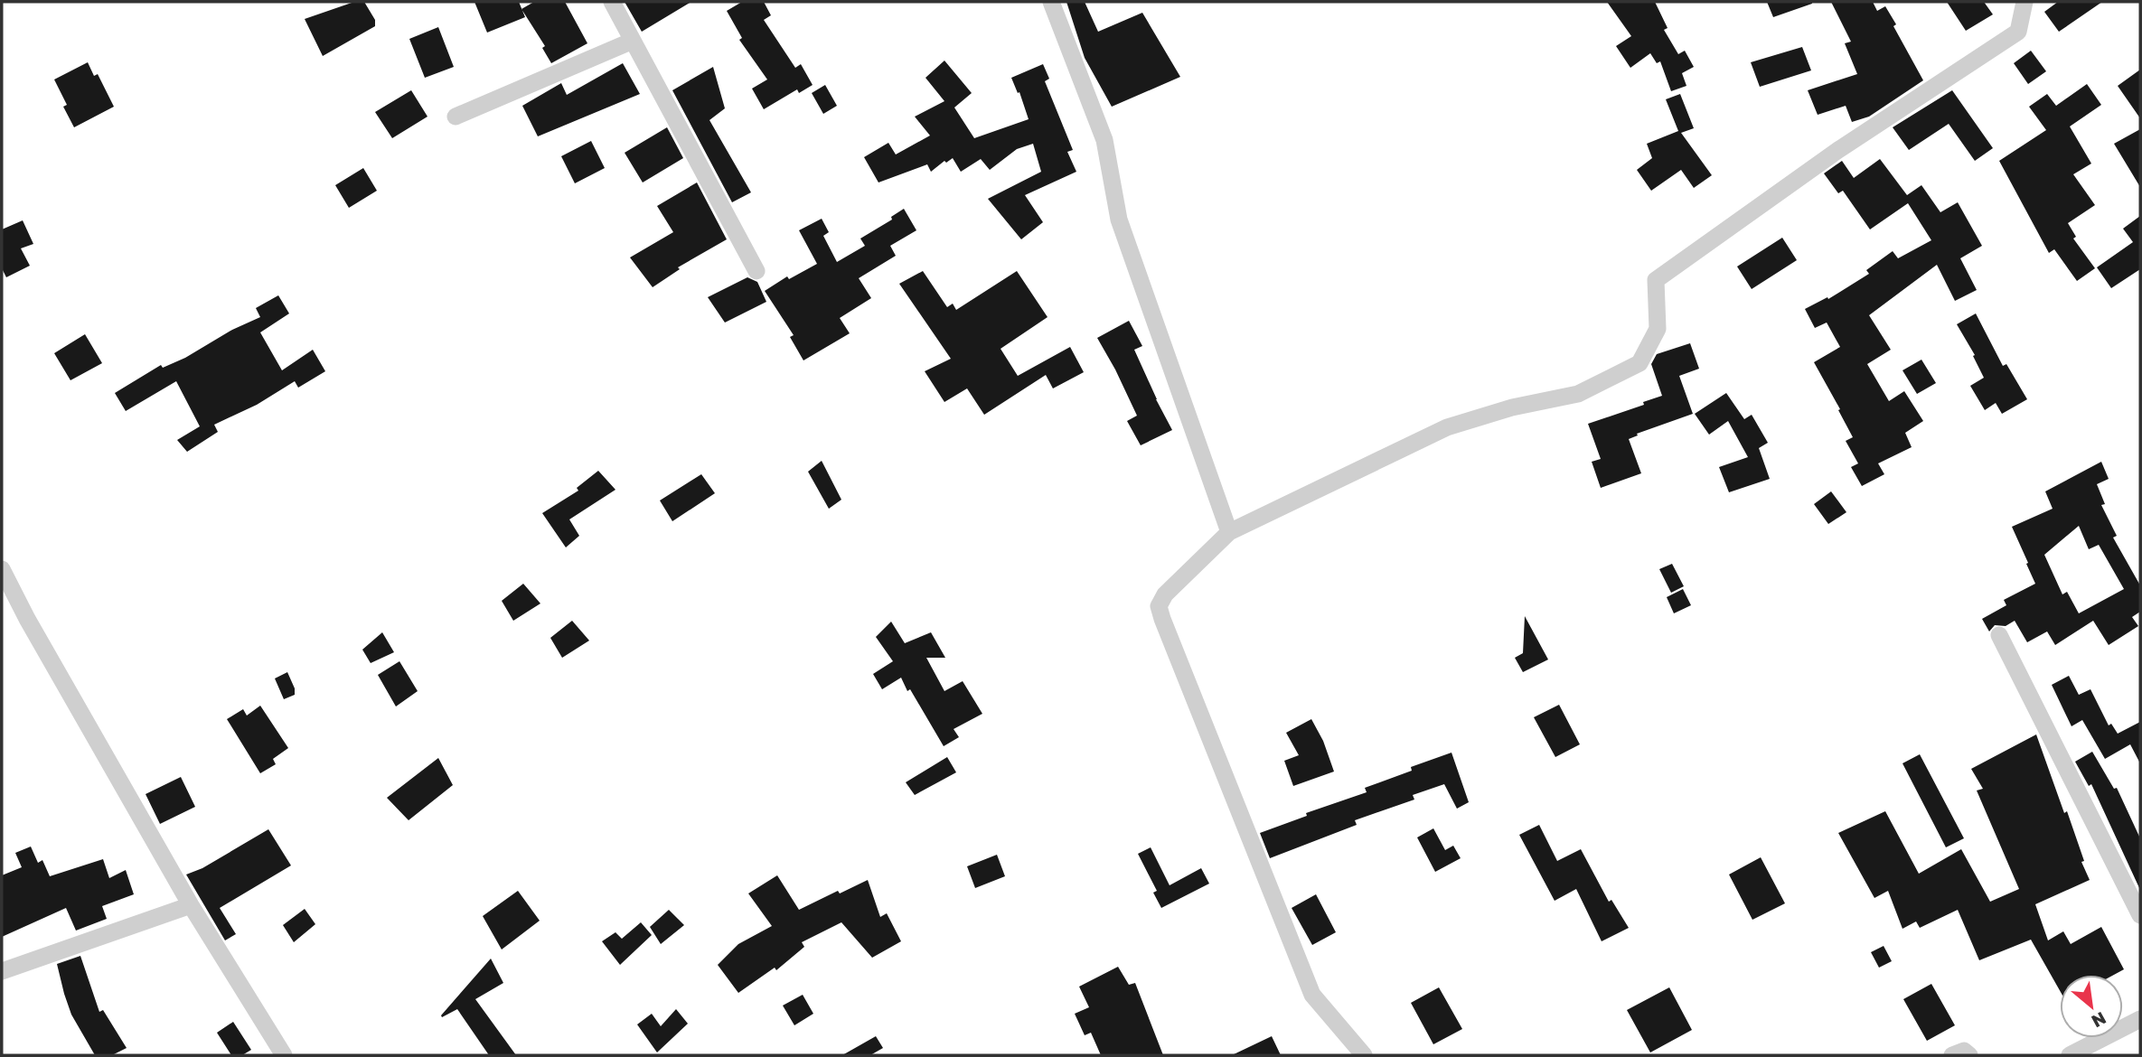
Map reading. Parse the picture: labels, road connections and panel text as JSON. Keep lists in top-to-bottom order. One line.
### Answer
{"north":"bottom right"}
